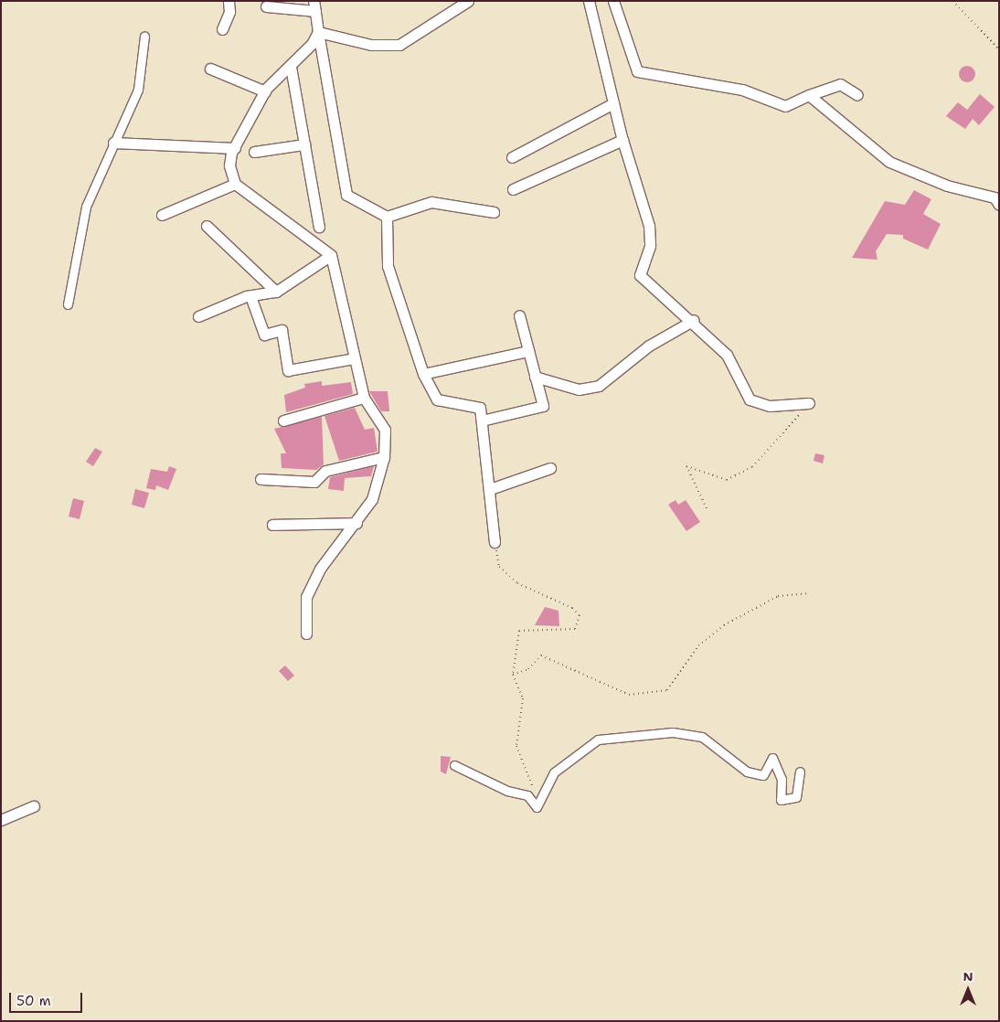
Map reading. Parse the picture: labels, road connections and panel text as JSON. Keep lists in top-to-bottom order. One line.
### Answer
{"scale_bar":"50 m","north":"top"}
